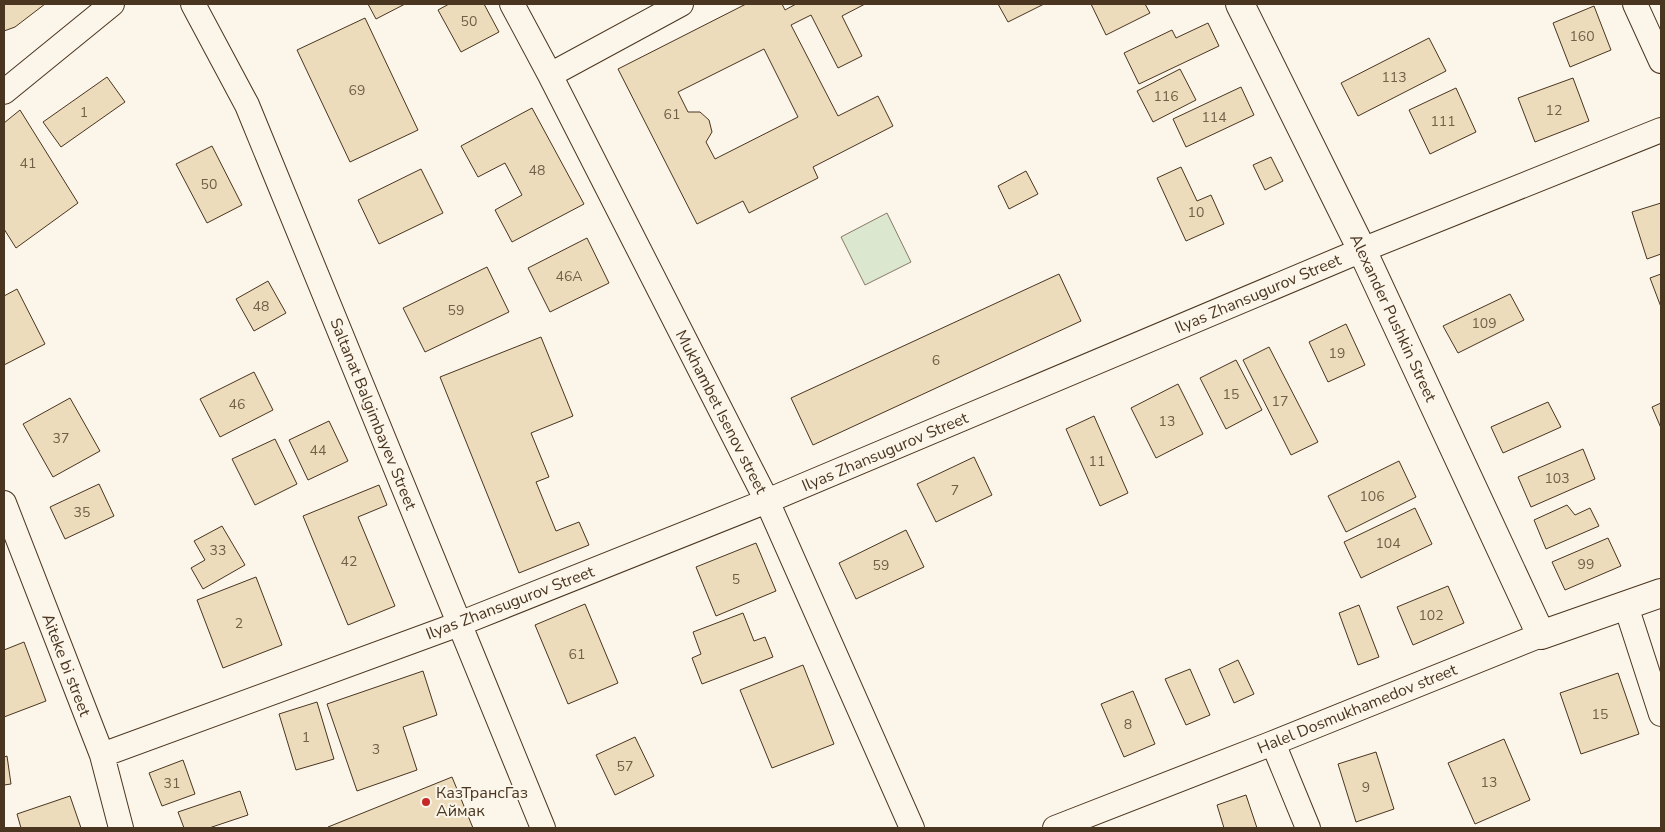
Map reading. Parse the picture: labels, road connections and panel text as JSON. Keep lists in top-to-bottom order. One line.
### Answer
{"streets":{"street":["Ilyas Zhansugurov Street","Alexander Pushkin Street","Mukhambet Isenov street","Saltanat Balgimbayev Street","Aiteke bi street","Halel Dosmukhamedov street"]},"crossings":[["Ilyas Zhansugurov Street","Alexander Pushkin Street"],["Ilyas Zhansugurov Street","Mukhambet Isenov street"],["Ilyas Zhansugurov Street","Saltanat Balgimbayev Street"],["Ilyas Zhansugurov Street","Aiteke bi street"],["Alexander Pushkin Street","Halel Dosmukhamedov street"]],"places":["КазТрансГаз Аймак"],"house_numbers":["50","160","113","69","116","12","1","61","114","111","41","48","50","10","46А","48","59","109","19","6","15","17","46","13","37","44","11","103","7","106","35","104","33","42","99","59","5","102","2","61","15","8","1","3","57","13","31","9"]}
